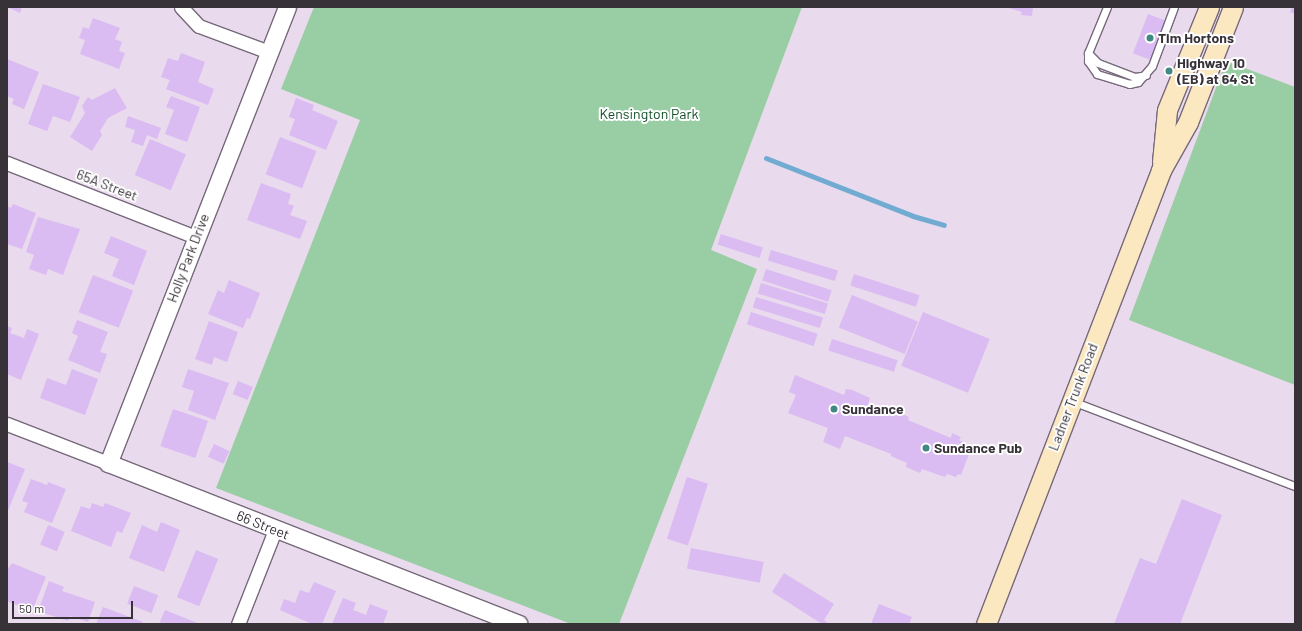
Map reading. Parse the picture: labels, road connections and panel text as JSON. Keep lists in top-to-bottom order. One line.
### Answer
{"streets":{"main road":["Ladner Trunk Road"],"street":["65A Street","Holly Park Drive","66 Street"]},"crossings":[["65A Street","Holly Park Drive"],["Holly Park Drive","66 Street"]],"parks":["Kensington Park"],"places":["Tim Hortons","Highway 10 (EB) at 64 St","Sundance","Sundance Pub"],"scale_bar":"50 m"}
